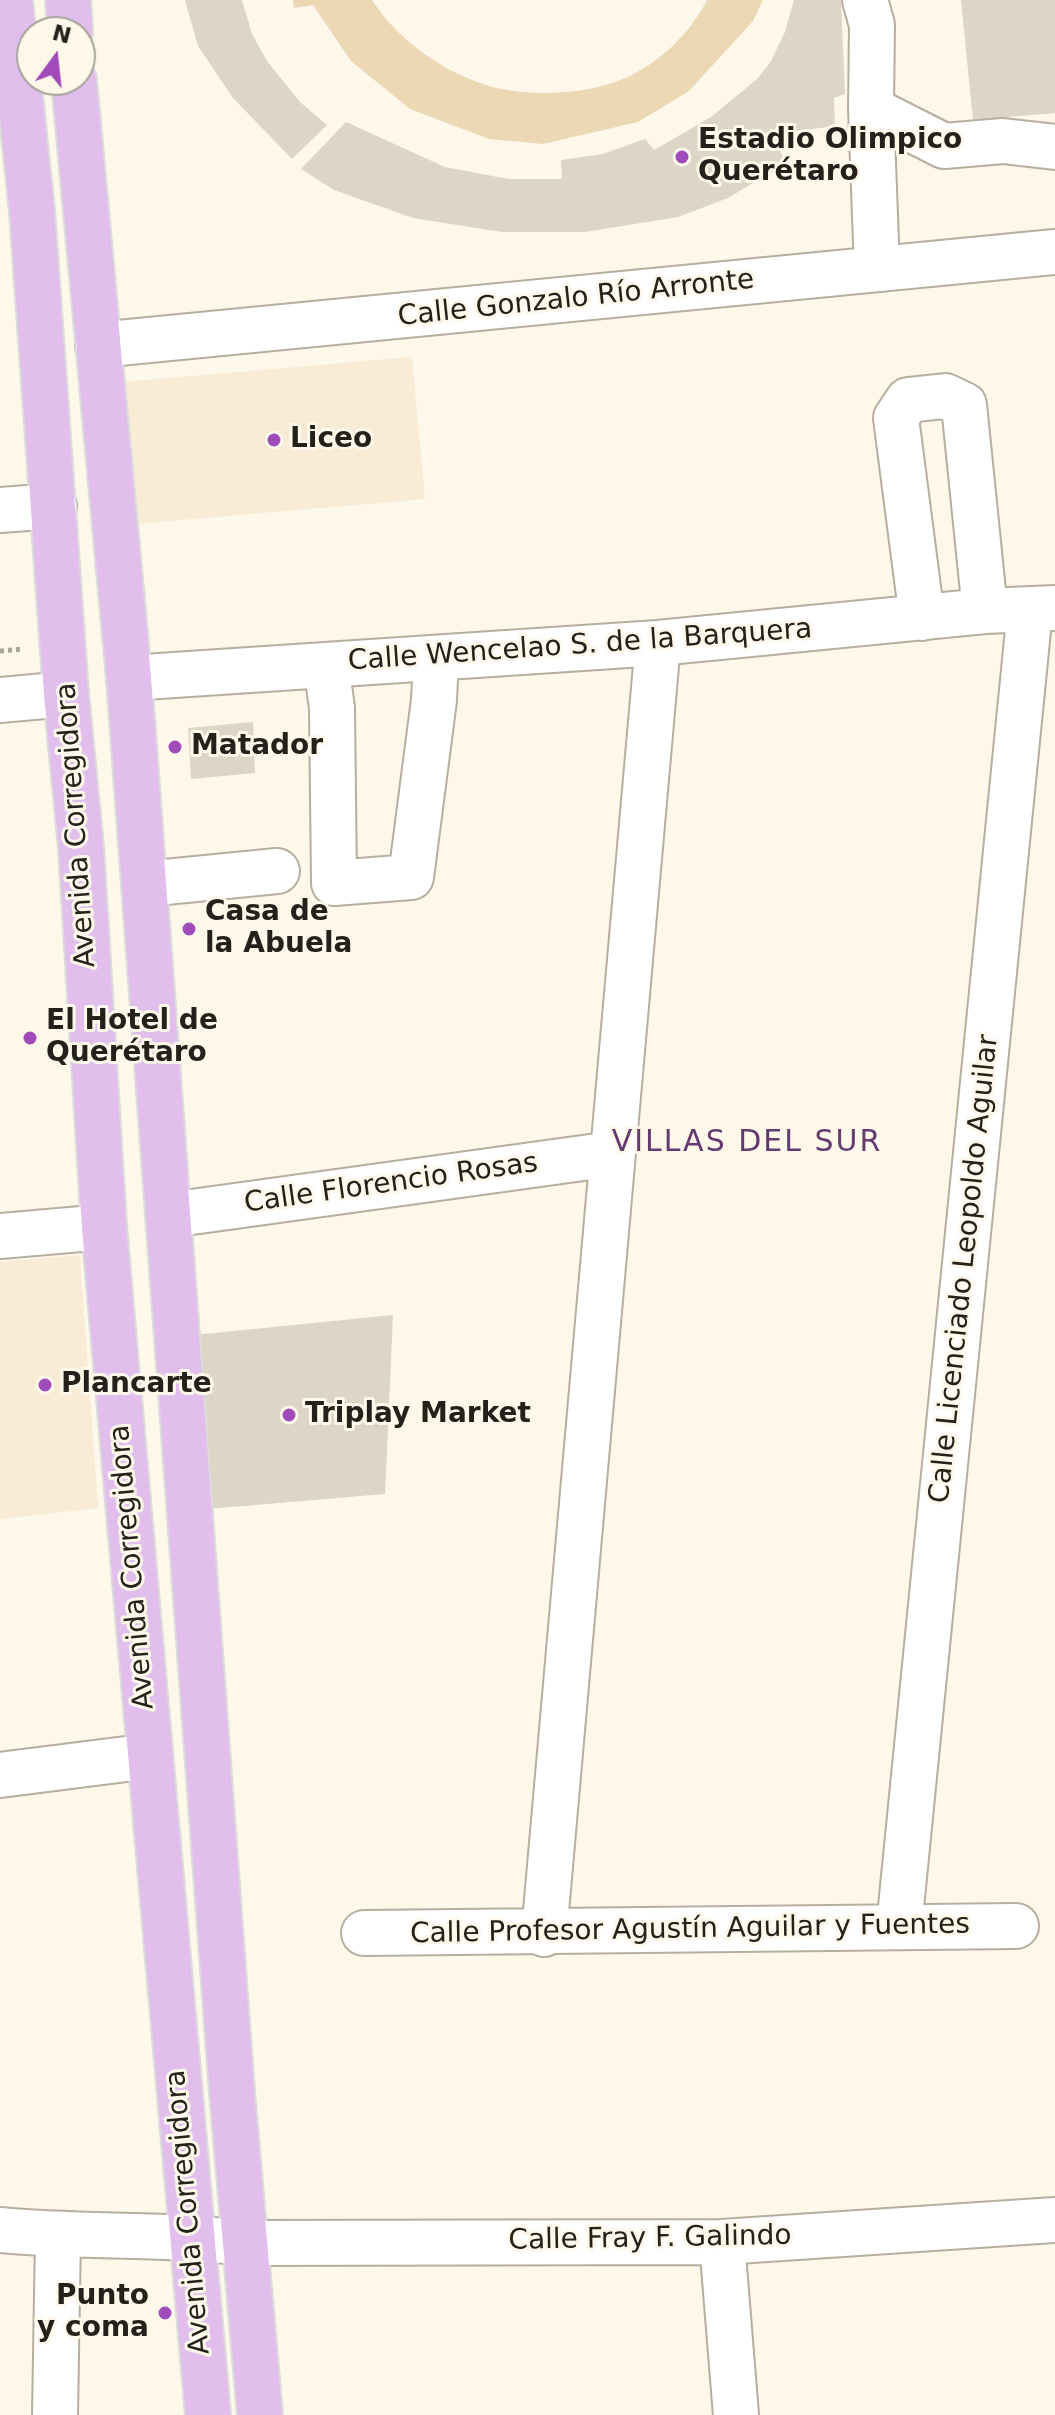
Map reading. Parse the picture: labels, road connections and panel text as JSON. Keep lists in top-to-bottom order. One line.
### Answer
{"streets":{"main road":["Avenida Corregidora"],"street":["Calle Gonzalo Río Arronte","Calle Wencelao S. de la Barquera","Calle Florencio Rosas","Calle Licenciado Leopoldo Aguilar","Calle Profesor Agustín Aguilar y Fuentes","Calle Fray F. Galindo"]},"crossings":[["Calle Gonzalo Río Arronte","Avenida Corregidora"],["Calle Wencelao S. de la Barquera","Avenida Corregidora"],["Calle Wencelao S. de la Barquera","Calle Licenciado Leopoldo Aguilar"],["Avenida Corregidora","Calle Florencio Rosas"],["Avenida Corregidora","Calle Fray F. Galindo"],["Calle Licenciado Leopoldo Aguilar","Calle Profesor Agustín Aguilar y Fuentes"]],"districts":["VILLAS DEL SUR"],"places":["Estadio Olimpico Querétaro","Liceo","Matador","Casa de la Abuela","El Hotel de Querétaro","Plancarte","Triplay Market","Punto y coma"],"north":"top"}
